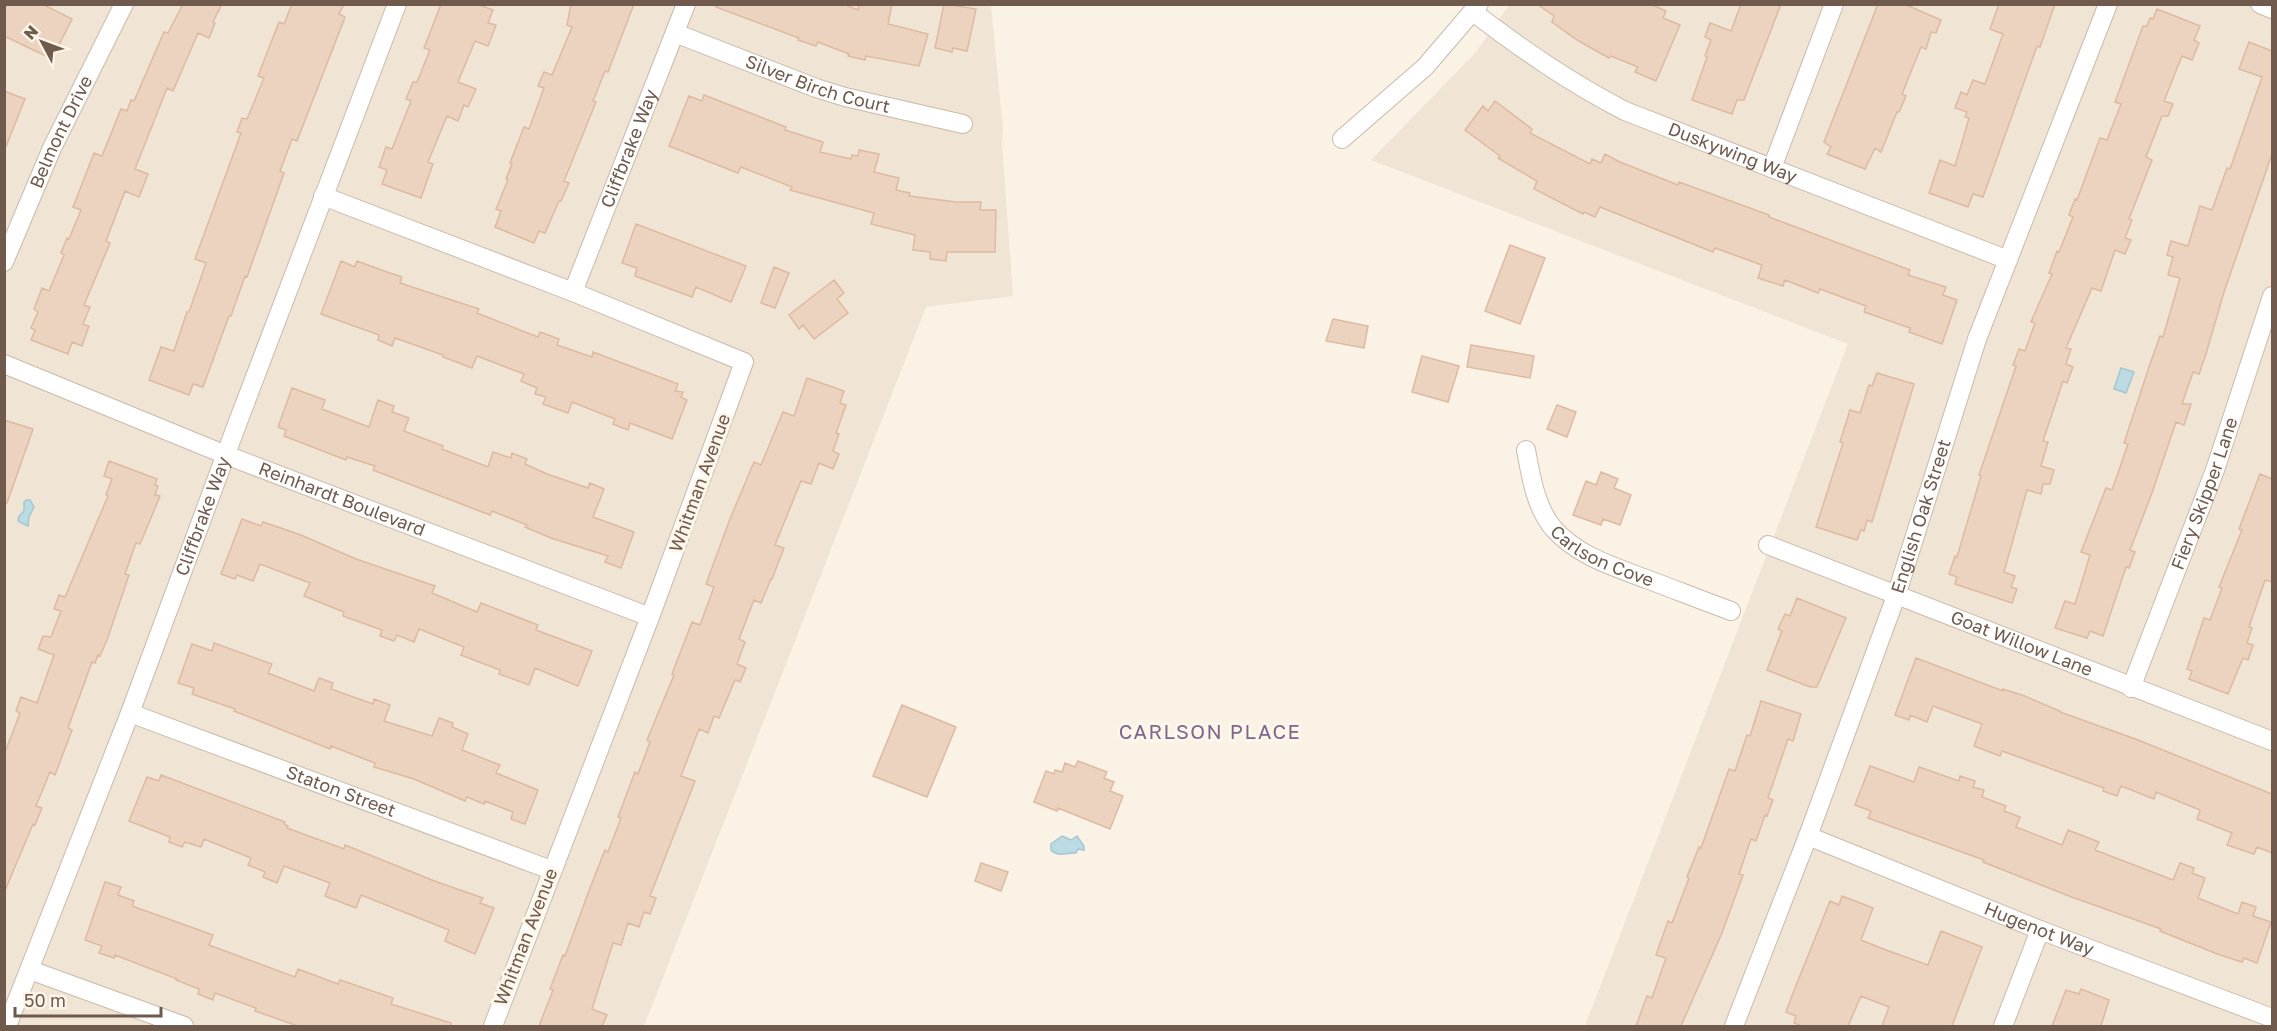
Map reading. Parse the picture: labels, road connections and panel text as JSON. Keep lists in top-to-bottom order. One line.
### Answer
{"streets":{"street":["Silver Birch Court","Belmont Drive","Cliffbrake Way","Duskywing Way","Whitman Avenue","Fiery Skipper Lane","Reinhardt Boulevard","English Oak Street","Carlson Cove","Goat Willow Lane","Staton Street","Hugenot Way"]},"crossings":[["Silver Birch Court","Cliffbrake Way"],["Cliffbrake Way","Whitman Avenue"],["Cliffbrake Way","Reinhardt Boulevard"],["Cliffbrake Way","Staton Street"],["Duskywing Way","English Oak Street"],["Whitman Avenue","Reinhardt Boulevard"],["Whitman Avenue","Staton Street"],["Fiery Skipper Lane","Goat Willow Lane"],["English Oak Street","Goat Willow Lane"],["English Oak Street","Hugenot Way"]],"districts":["CARLSON PLACE"],"scale_bar":"50 m","north":"top left"}
